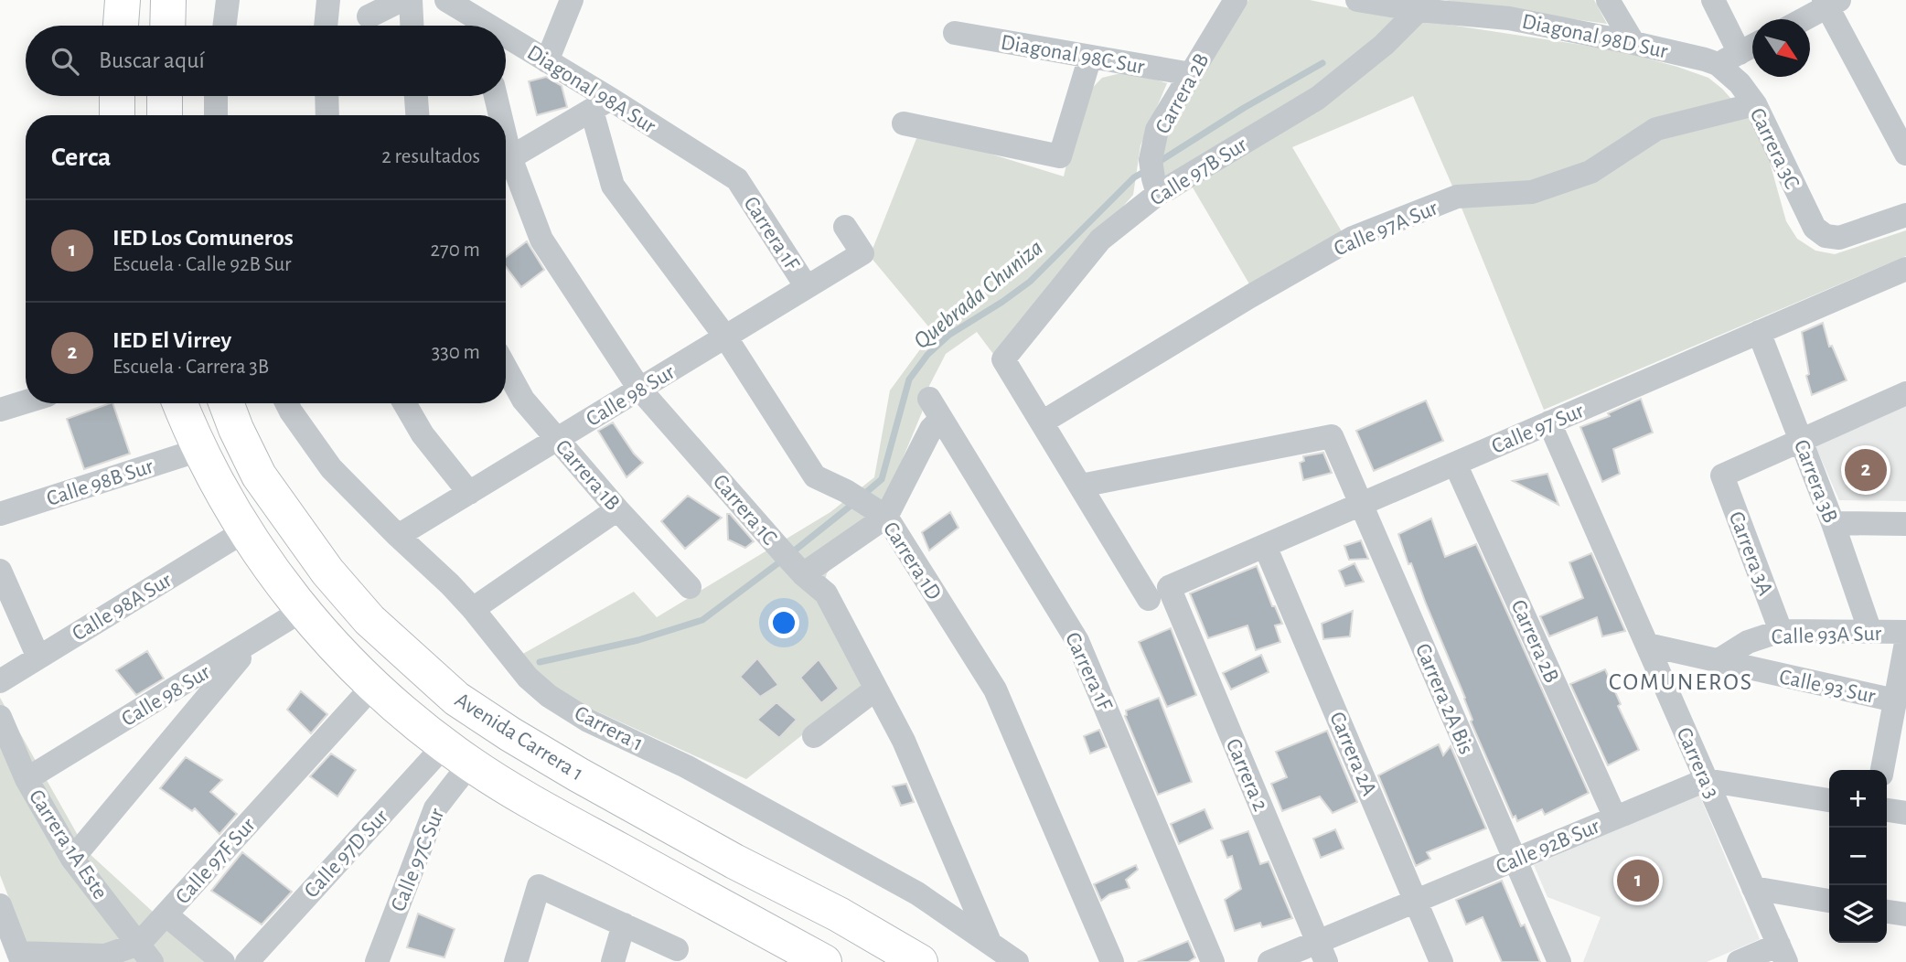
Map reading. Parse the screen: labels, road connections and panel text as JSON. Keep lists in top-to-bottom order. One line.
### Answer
{"streets":{"highway":["Avenida Carrera 1"],"street":["Diagonal 98D Sur","Diagonal 98C Sur","Diagonal 98A Sur","Carrera 2B","Carrera 3C","Calle 97B Sur","Calle 97A Sur","Carrera 1F","Calle 98 Sur","Calle 97 Sur","Carrera 1B","Carrera 3B","Calle 98B Sur","Carrera 1C","Carrera 3A","Carrera 1D","Calle 98A Sur","Calle 93A Sur","Calle 93 Sur","Carrera 2A Bis","Carrera 1","Carrera 2A","Carrera 3","Carrera 2","Carrera 1A Este","Calle 92B Sur","Calle 97D Sur","Calle 97C Sur","Calle 97F Sur"]},"crossings":[["Diagonal 98D Sur","Carrera 3C"],["Diagonal 98D Sur","Calle 97B Sur"],["Diagonal 98C Sur","Carrera 2B"],["Diagonal 98A Sur","Carrera 1F"],["Diagonal 98A Sur","Carrera 1D"],["Carrera 2B","Calle 97B Sur"],["Carrera 2B","Calle 97 Sur"],["Carrera 2B","Calle 92B Sur"],["Carrera 3C","Calle 97A Sur"],["Calle 97B Sur","Carrera 2"],["Calle 97A Sur","Carrera 2"],["Carrera 1F","Calle 98 Sur"],["Carrera 1F","Carrera 1D"],["Calle 98 Sur","Carrera 1B"],["Calle 98 Sur","Carrera 1C"],["Calle 98 Sur","Carrera 1D"],["Calle 98 Sur","Carrera 1"],["Calle 98 Sur","Avenida Carrera 1"],["Calle 98 Sur","Carrera 1A Este"],["Calle 97 Sur","Carrera 3B"],["Calle 97 Sur","Carrera 2A Bis"],["Calle 97 Sur","Carrera 2A"],["Calle 97 Sur","Carrera 3"],["Calle 97 Sur","Carrera 2"],["Carrera 3B","Carrera 3A"],["Carrera 3B","Calle 93A Sur"],["Calle 98B Sur","Avenida Carrera 1"],["Carrera 1C","Carrera 1"],["Carrera 3A","Calle 93A Sur"],["Calle 98A Sur","Avenida Carrera 1"],["Calle 93A Sur","Calle 93 Sur"],["Calle 93 Sur","Carrera 3"],["Carrera 2A Bis","Carrera 2"],["Carrera 2A Bis","Calle 92B Sur"],["Avenida Carrera 1","Calle 97D Sur"],["Avenida Carrera 1","Calle 97C Sur"],["Avenida Carrera 1","Calle 97F Sur"],["Carrera 2A","Calle 92B Sur"],["Carrera 3","Calle 92B Sur"],["Carrera 2","Calle 92B Sur"],["Carrera 1A Este","Calle 97F Sur"],["Calle 97D Sur","Calle 97C Sur"]],"districts":["COMUNEROS"],"water":["Quebrada Chuniza"],"north":"bottom right","page":{"search":"Buscar aquí","heading":["Cerca","2 resultados"],"list":[{"mark":"1","name":"IED Los Comuneros","note":"Escuela · Calle 92B Sur","value":"270 m"},{"mark":"2","name":"IED El Virrey","note":"Escuela · Carrera 3B","value":"330 m"}],"pins":["2","1"],"map_buttons":["+","−"]}}
